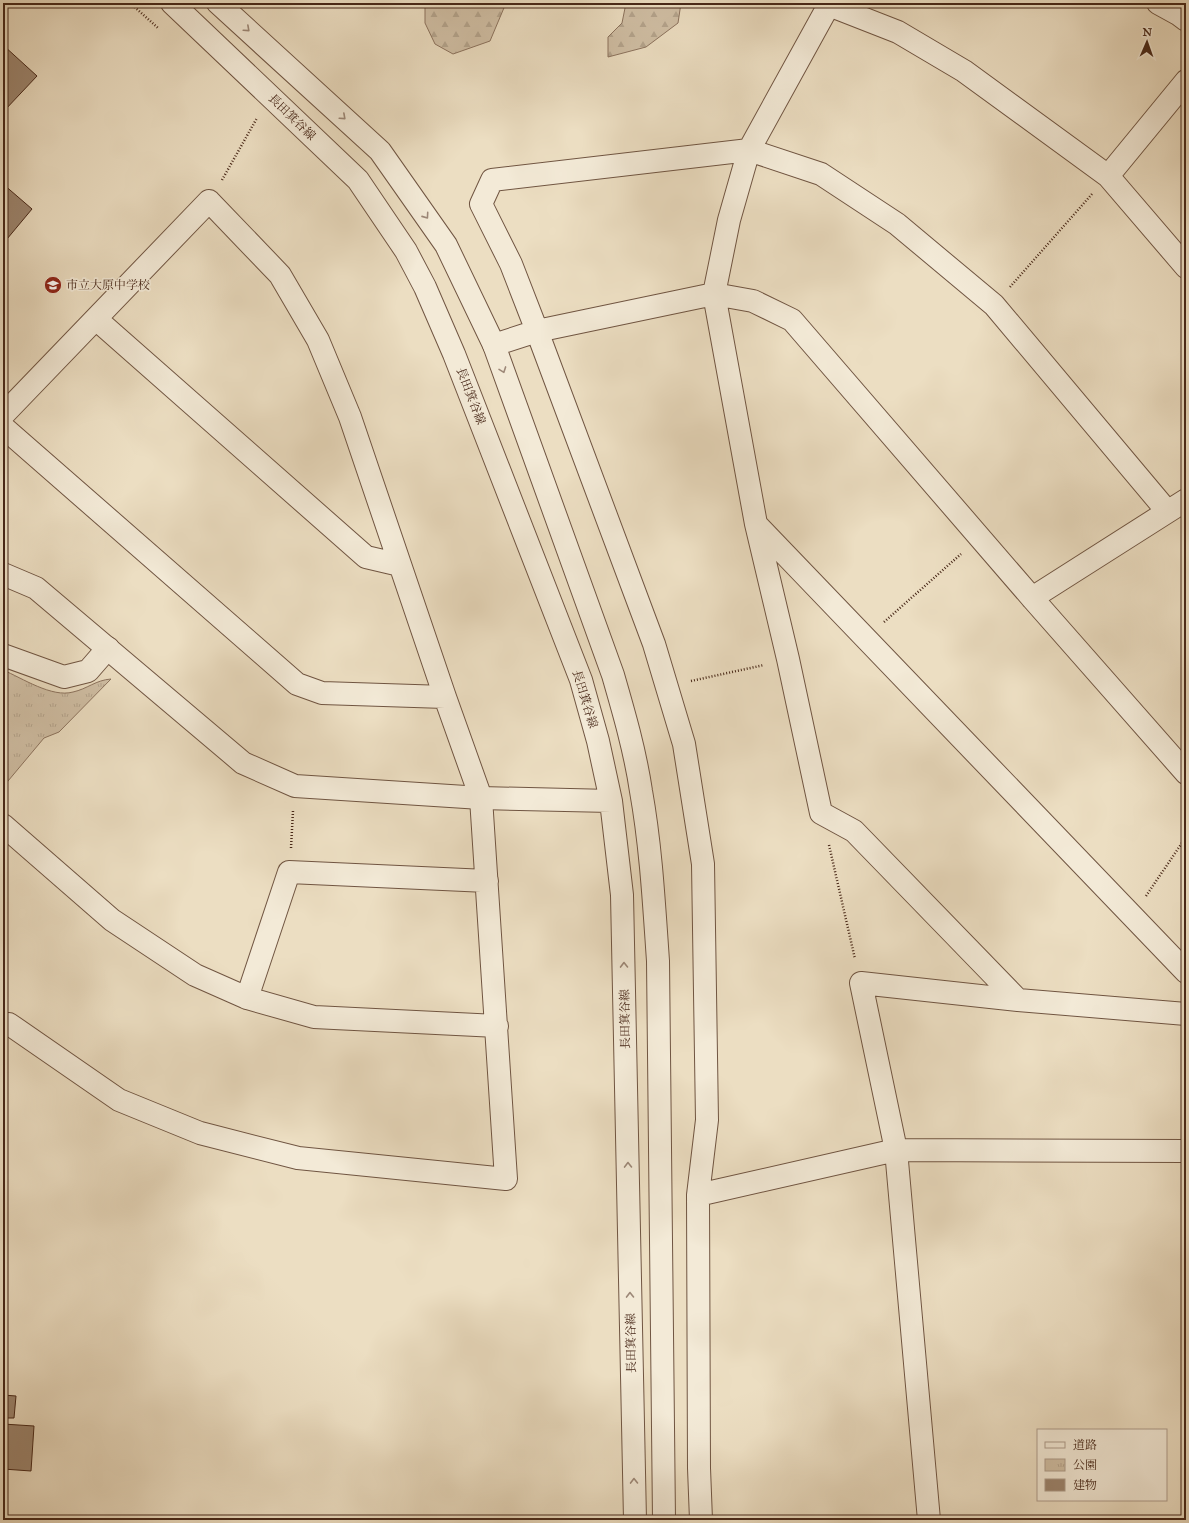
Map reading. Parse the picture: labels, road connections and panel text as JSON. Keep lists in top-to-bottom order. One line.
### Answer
{"streets":{"street":["長田箕谷線"]},"places":{"school or university":["市立大原中学校"]},"legend":["道路","公園","建物"],"north":"top"}
